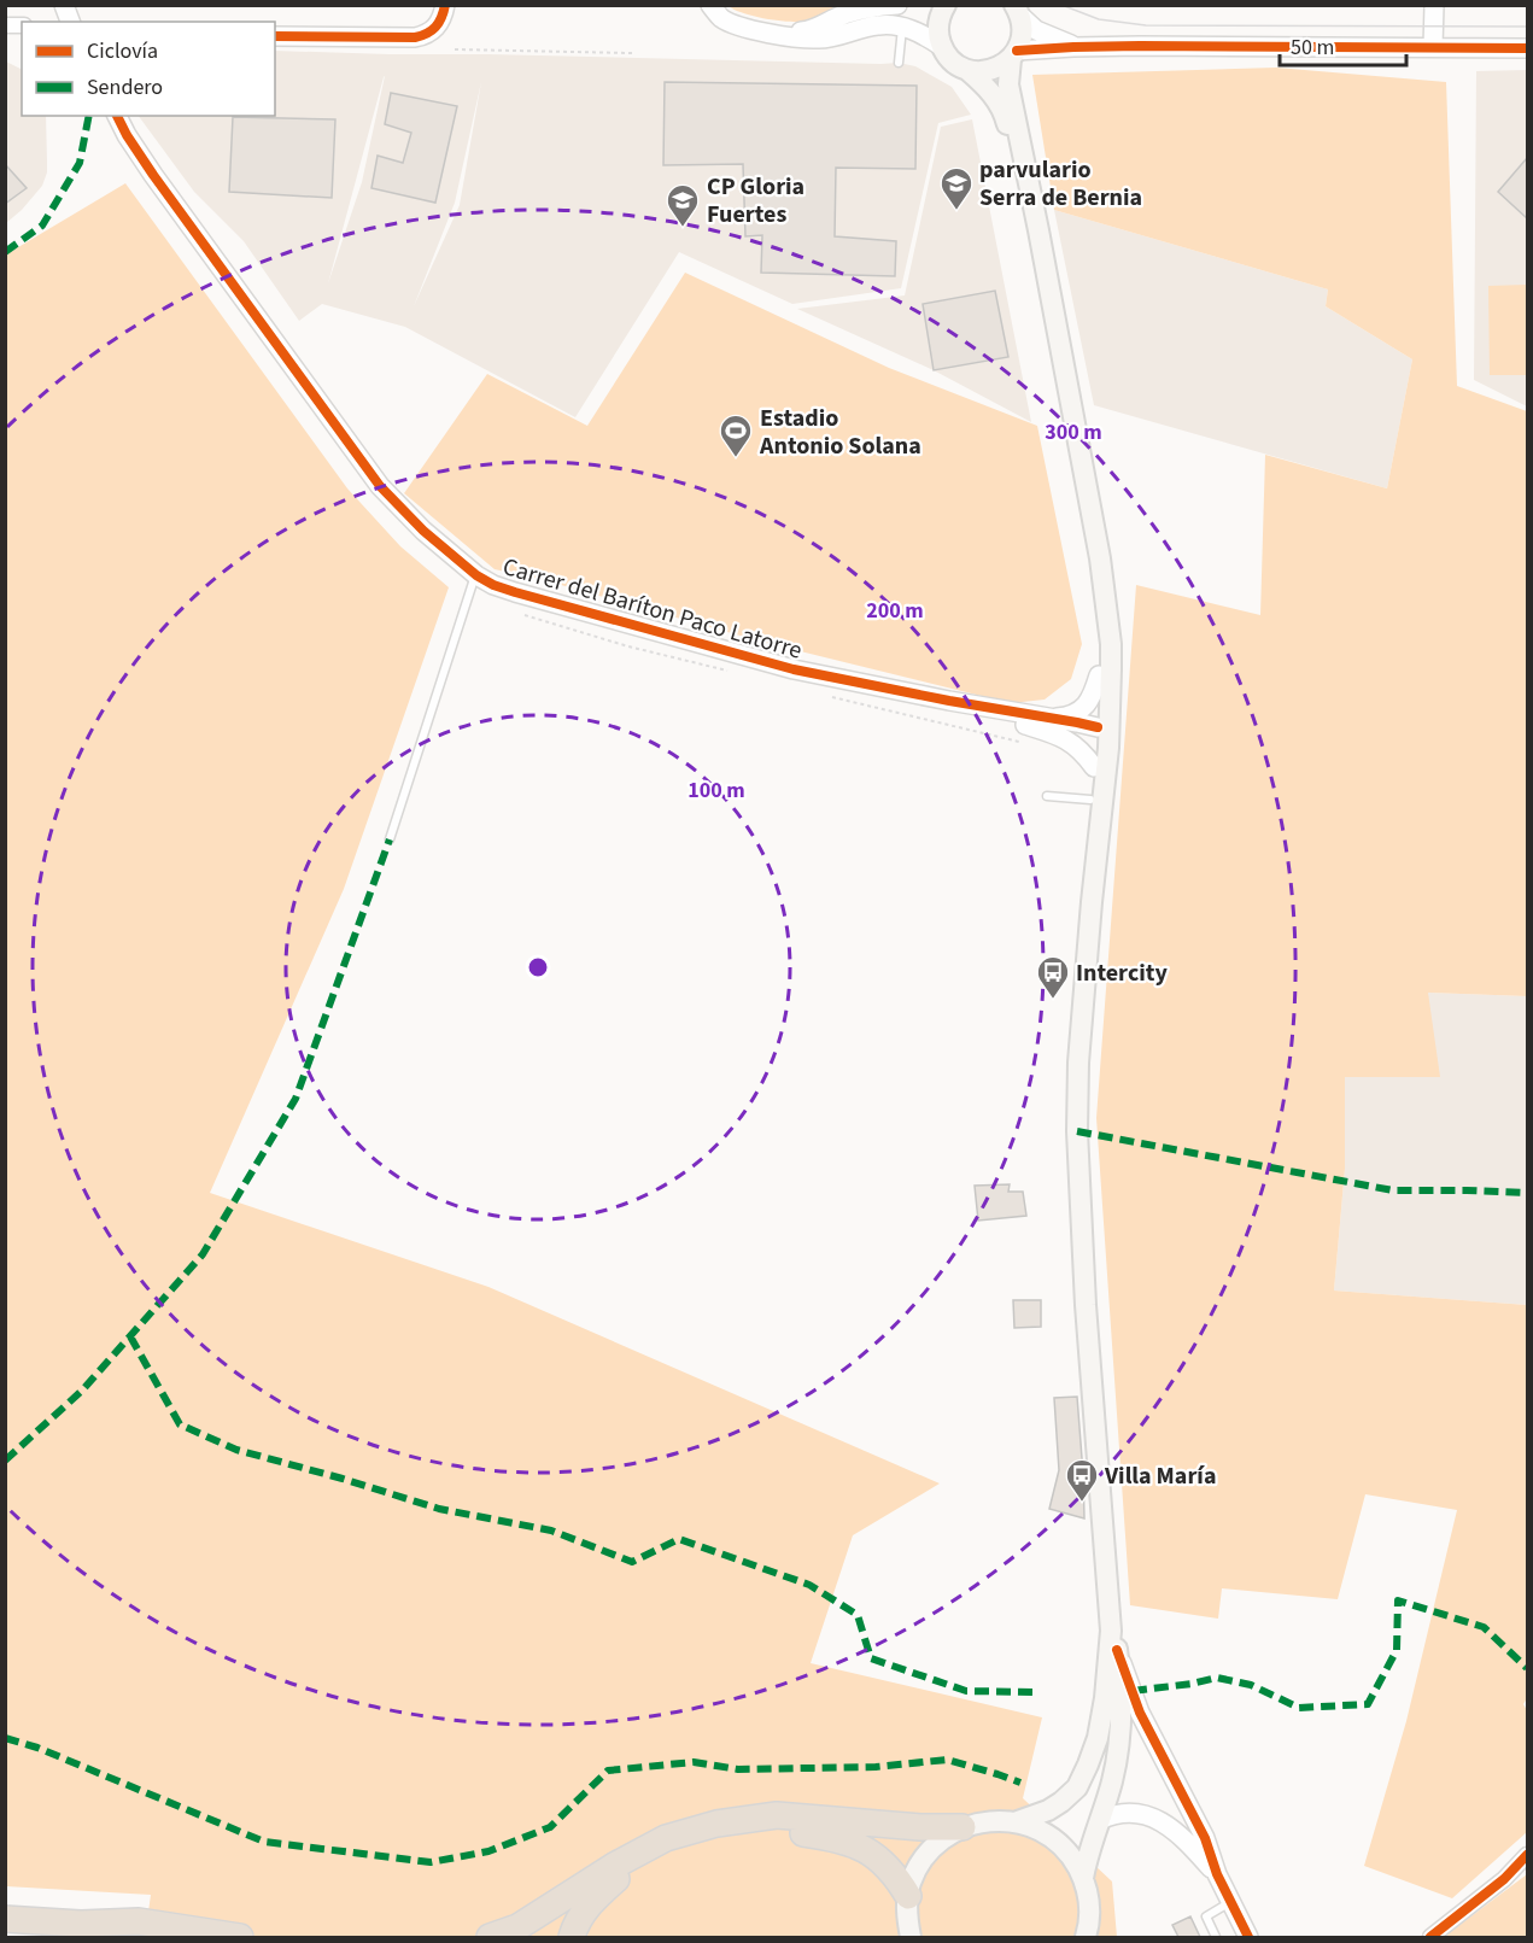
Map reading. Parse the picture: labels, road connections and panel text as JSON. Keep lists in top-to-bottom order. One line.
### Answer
{"streets":{"street":["Carrer del Baríton Paco Latorre"]},"places":{"school or university":["parvulario Serra de Bernia","CP Gloria Fuertes"],"sports":["Estadio Antonio Solana"],"bus stop":["Intercity","Villa María"]},"legend":["Ciclovía","Sendero"],"scale_bar":"50 m","rings":["300 m","200 m","100 m"]}
